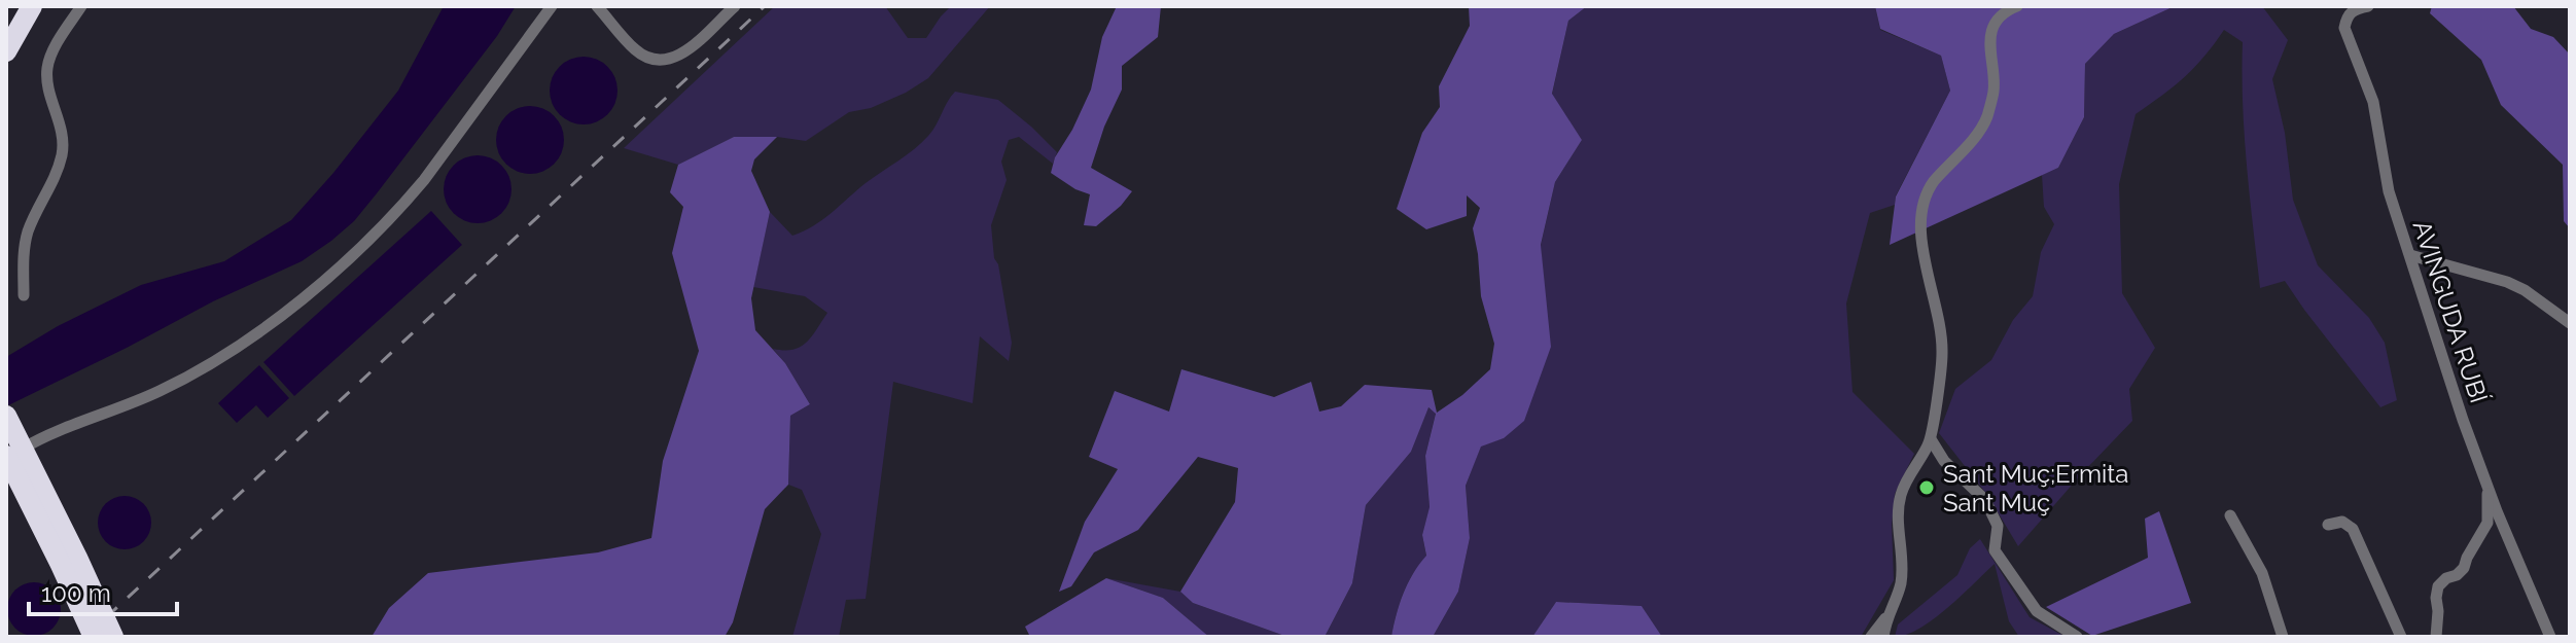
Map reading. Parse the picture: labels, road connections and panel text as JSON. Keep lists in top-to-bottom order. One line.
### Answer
{"streets":{"street":["AVINGUDA RUBÍ"]},"places":["Sant Muç;Ermita Sant Muç"],"scale_bar":"100 m"}
